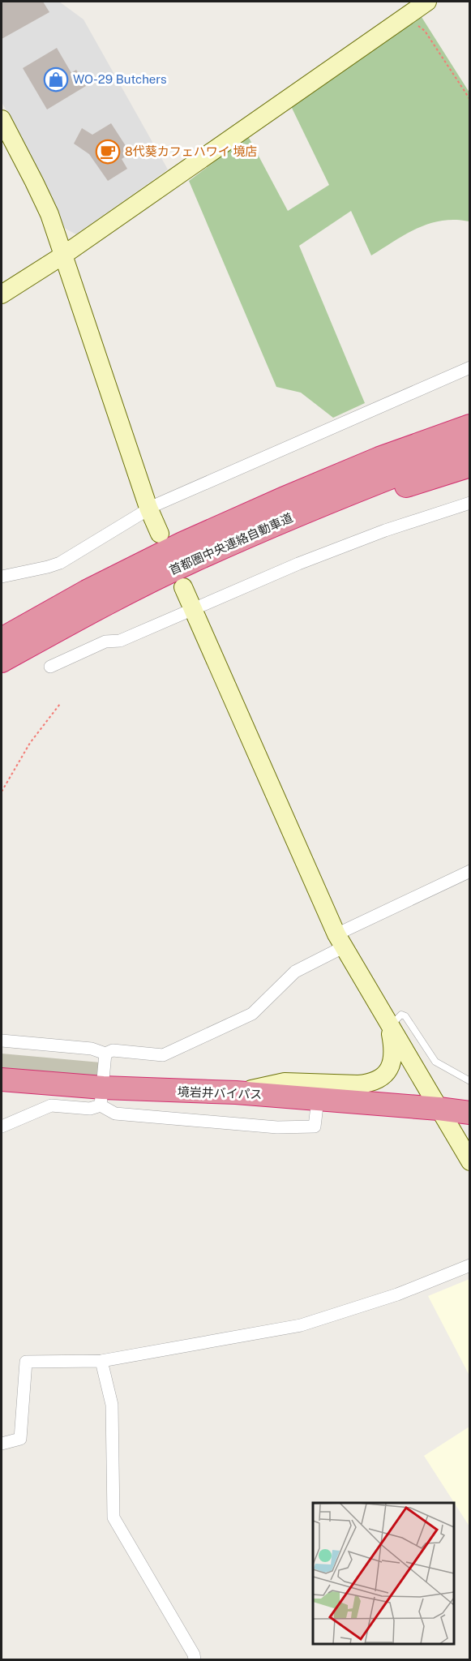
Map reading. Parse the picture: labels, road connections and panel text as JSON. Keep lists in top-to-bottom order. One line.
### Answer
{"streets":{"highway":["首都圏中央連絡自動車道","境岩井バイパス"]},"places":{"shop":["WO-29 Butchers"],"cafe":["8代葵カフェハワイ 境店"]}}
